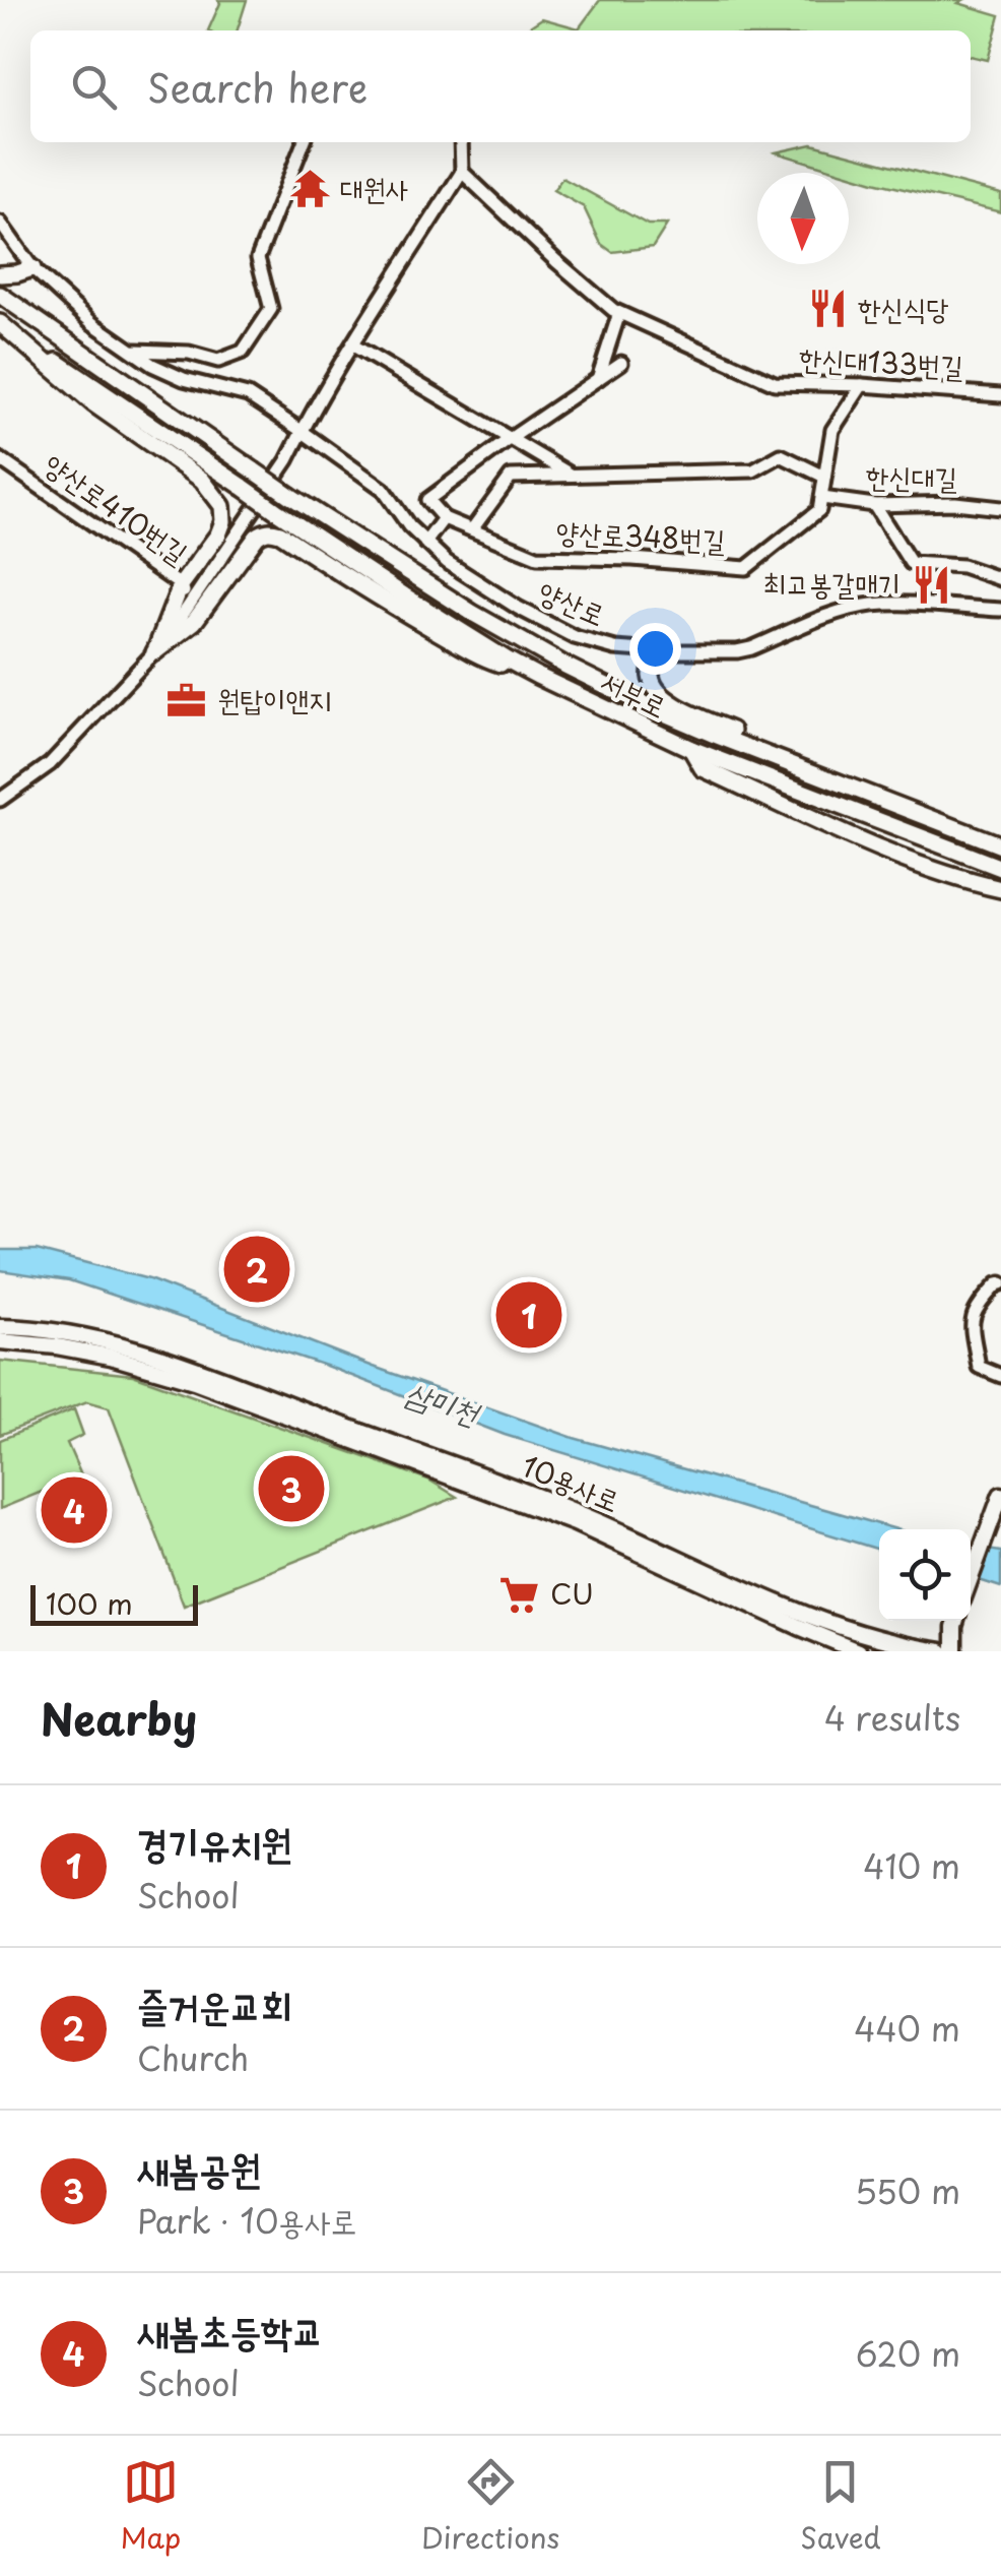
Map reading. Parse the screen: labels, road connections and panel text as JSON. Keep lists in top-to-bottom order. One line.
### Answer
{"streets":{"main road":["서부로"],"street":["한신대133번길","한신대길","양산로410번길","양산로348번길","양산로","10용사로"]},"crossings":[["한신대길","양산로348번길"]],"water":["삼미천"],"places":{"temple":["대원사"],"restaurant":["한신식당","최고봉갈매기"],"office":["원탑이앤지"],"supermarket":["CU"]},"scale_bar":"100 m","north":"bottom","page":{"search":"Search here","pins":["2","1","3","4"],"scale":"100 m","heading":["Nearby","4 results"],"list":[{"mark":"1","name":"경기유치원","note":"School","value":"410 m"},{"mark":"2","name":"즐거운교회","note":"Church","value":"440 m"},{"mark":"3","name":"새봄공원","note":"Park · 10용사로","value":"550 m"},{"mark":"4","name":"새봄초등학교","note":"School","value":"620 m"}],"nav":["Map","Directions","Saved"]}}
